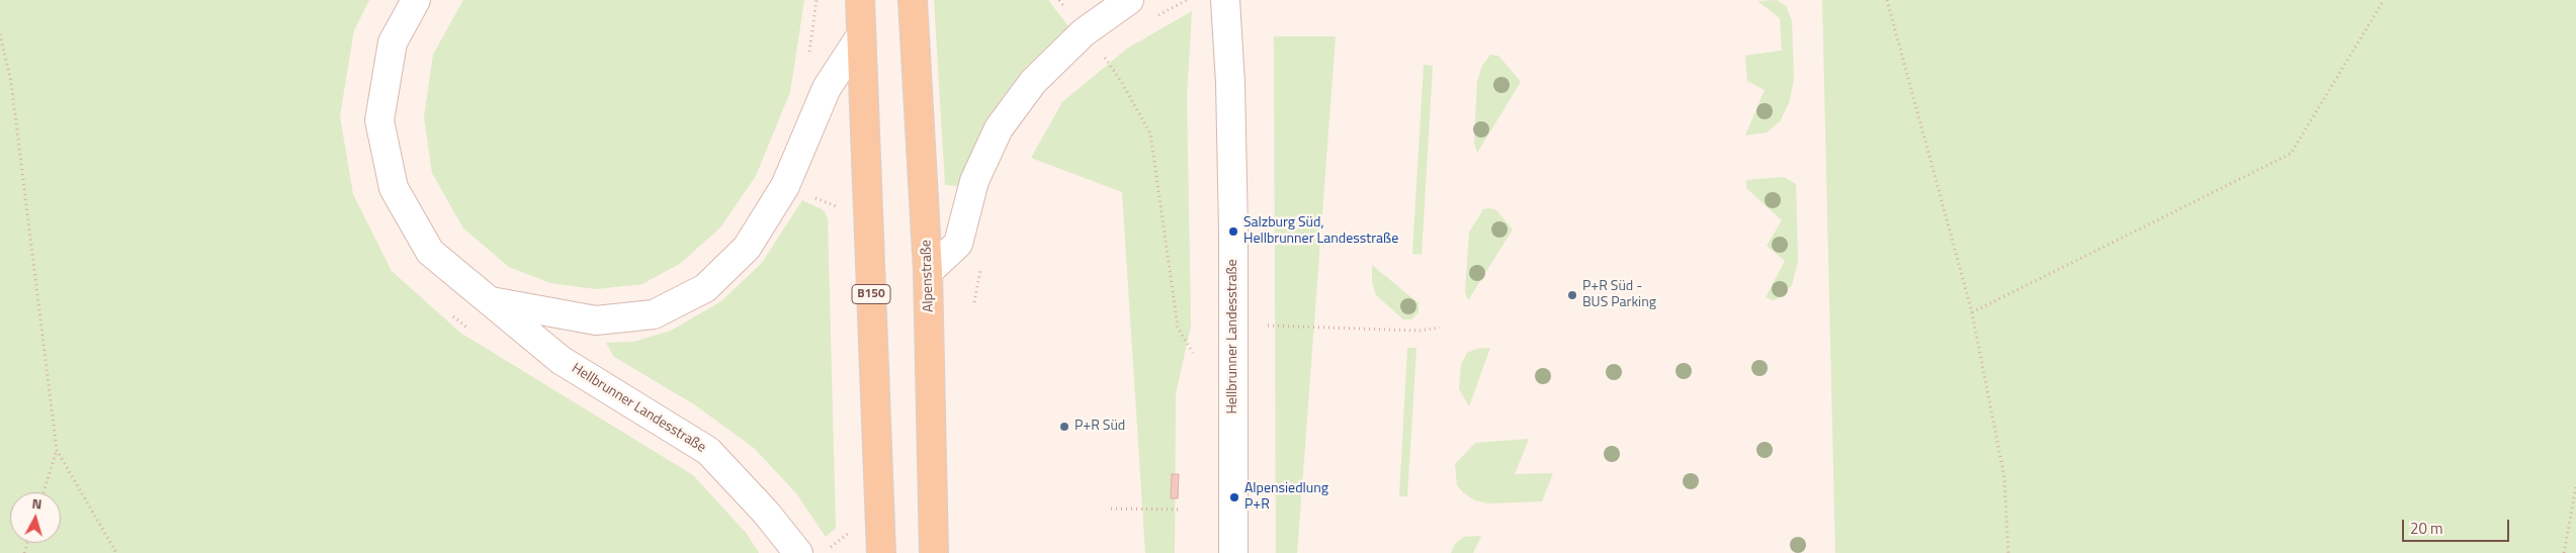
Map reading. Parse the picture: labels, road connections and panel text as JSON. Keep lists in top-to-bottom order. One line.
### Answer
{"streets":{"main road":["Alpenstraße","B150","Hellbrunner Landesstraße"]},"crossings":[["B150","Hellbrunner Landesstraße"]],"places":["Salzburg Süd, Hellbrunner Landesstraße","P+R Süd - BUS Parking","P+R Süd","Alpensiedlung P+R"],"scale_bar":"20 m","north":"top"}
